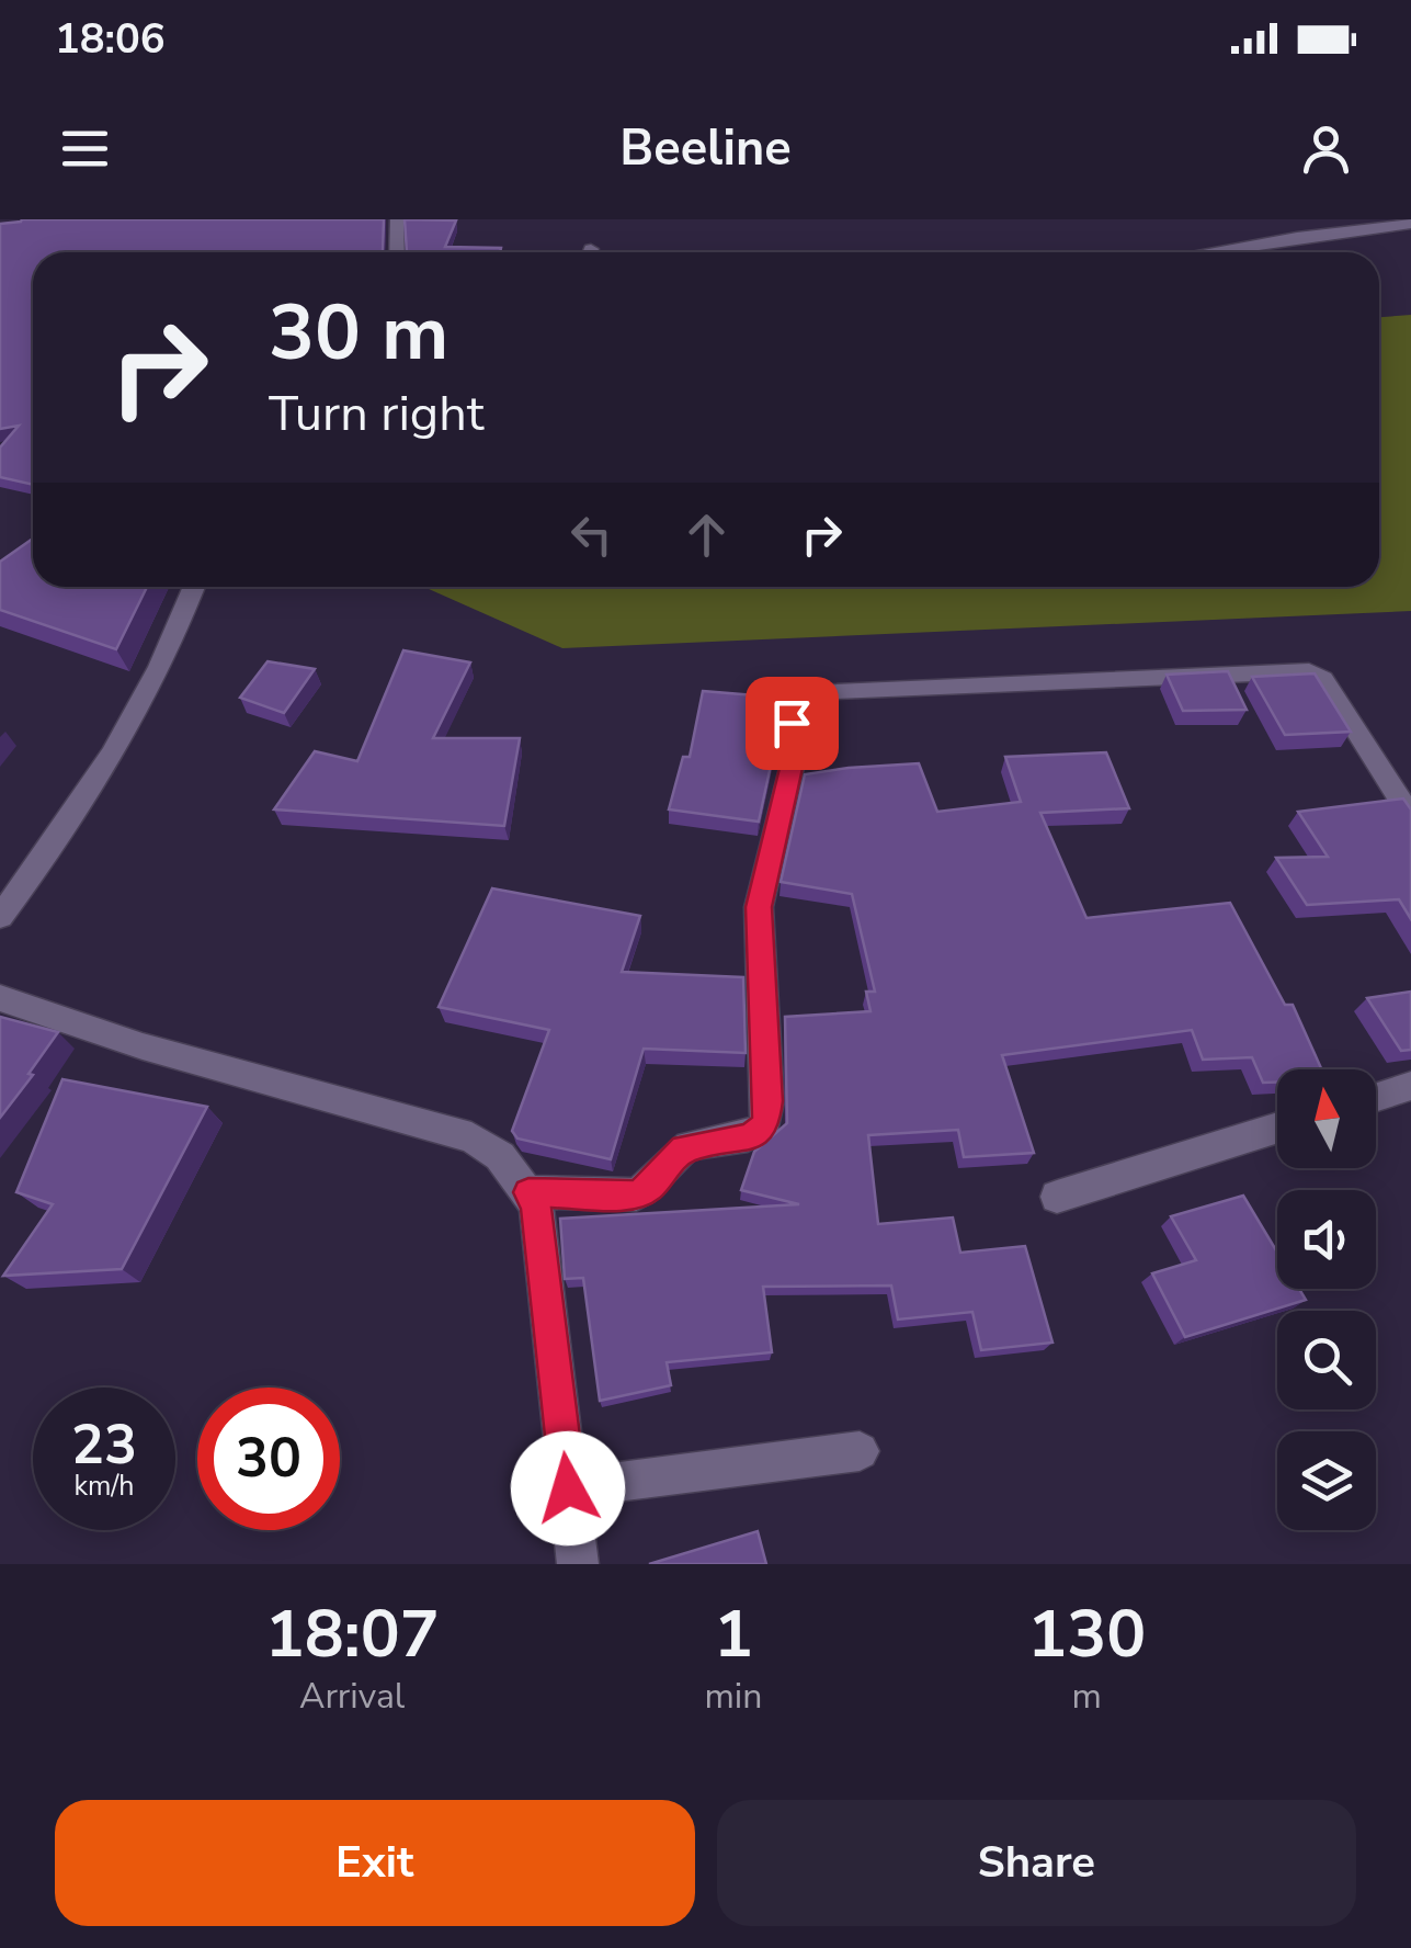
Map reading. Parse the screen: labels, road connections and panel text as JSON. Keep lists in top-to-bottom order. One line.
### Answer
{"north":"top","page":{"status":"18:06","header":"Beeline","turn":["30 m","Turn right"],"speed":"23 km/h","limit":"30","eta":["18:07","Arrival","1","min","130","m"],"buttons":["Exit","Share"]}}
